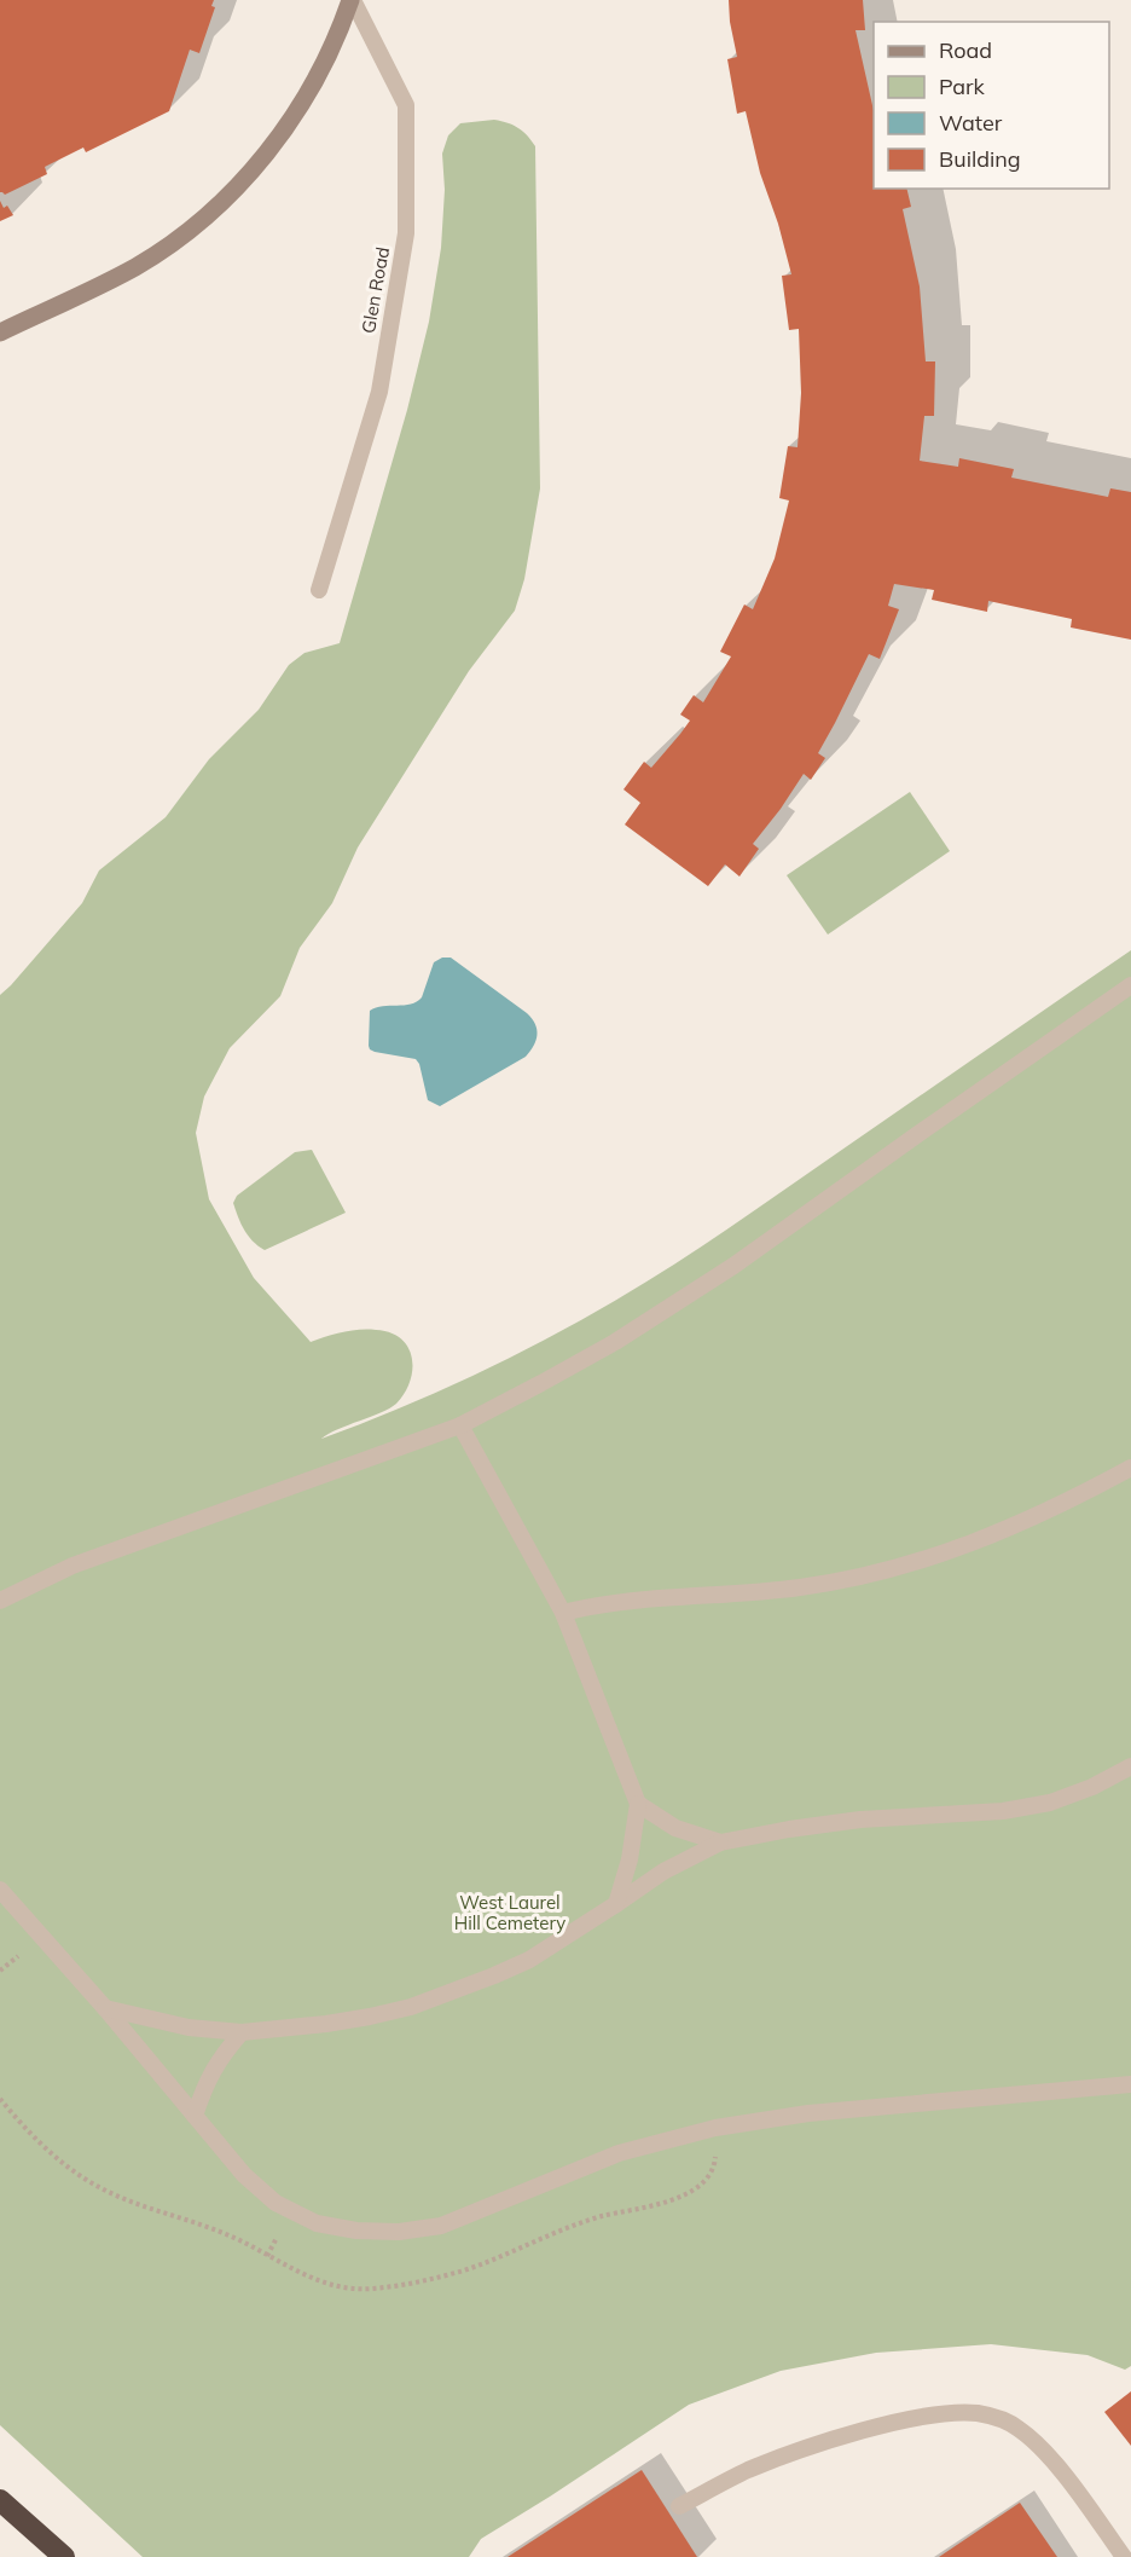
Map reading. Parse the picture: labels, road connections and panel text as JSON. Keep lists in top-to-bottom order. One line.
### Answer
{"streets":{"lane":["Glen Road"]},"parks":["West Laurel Hill Cemetery"],"legend":["Road","Park","Water","Building"]}
